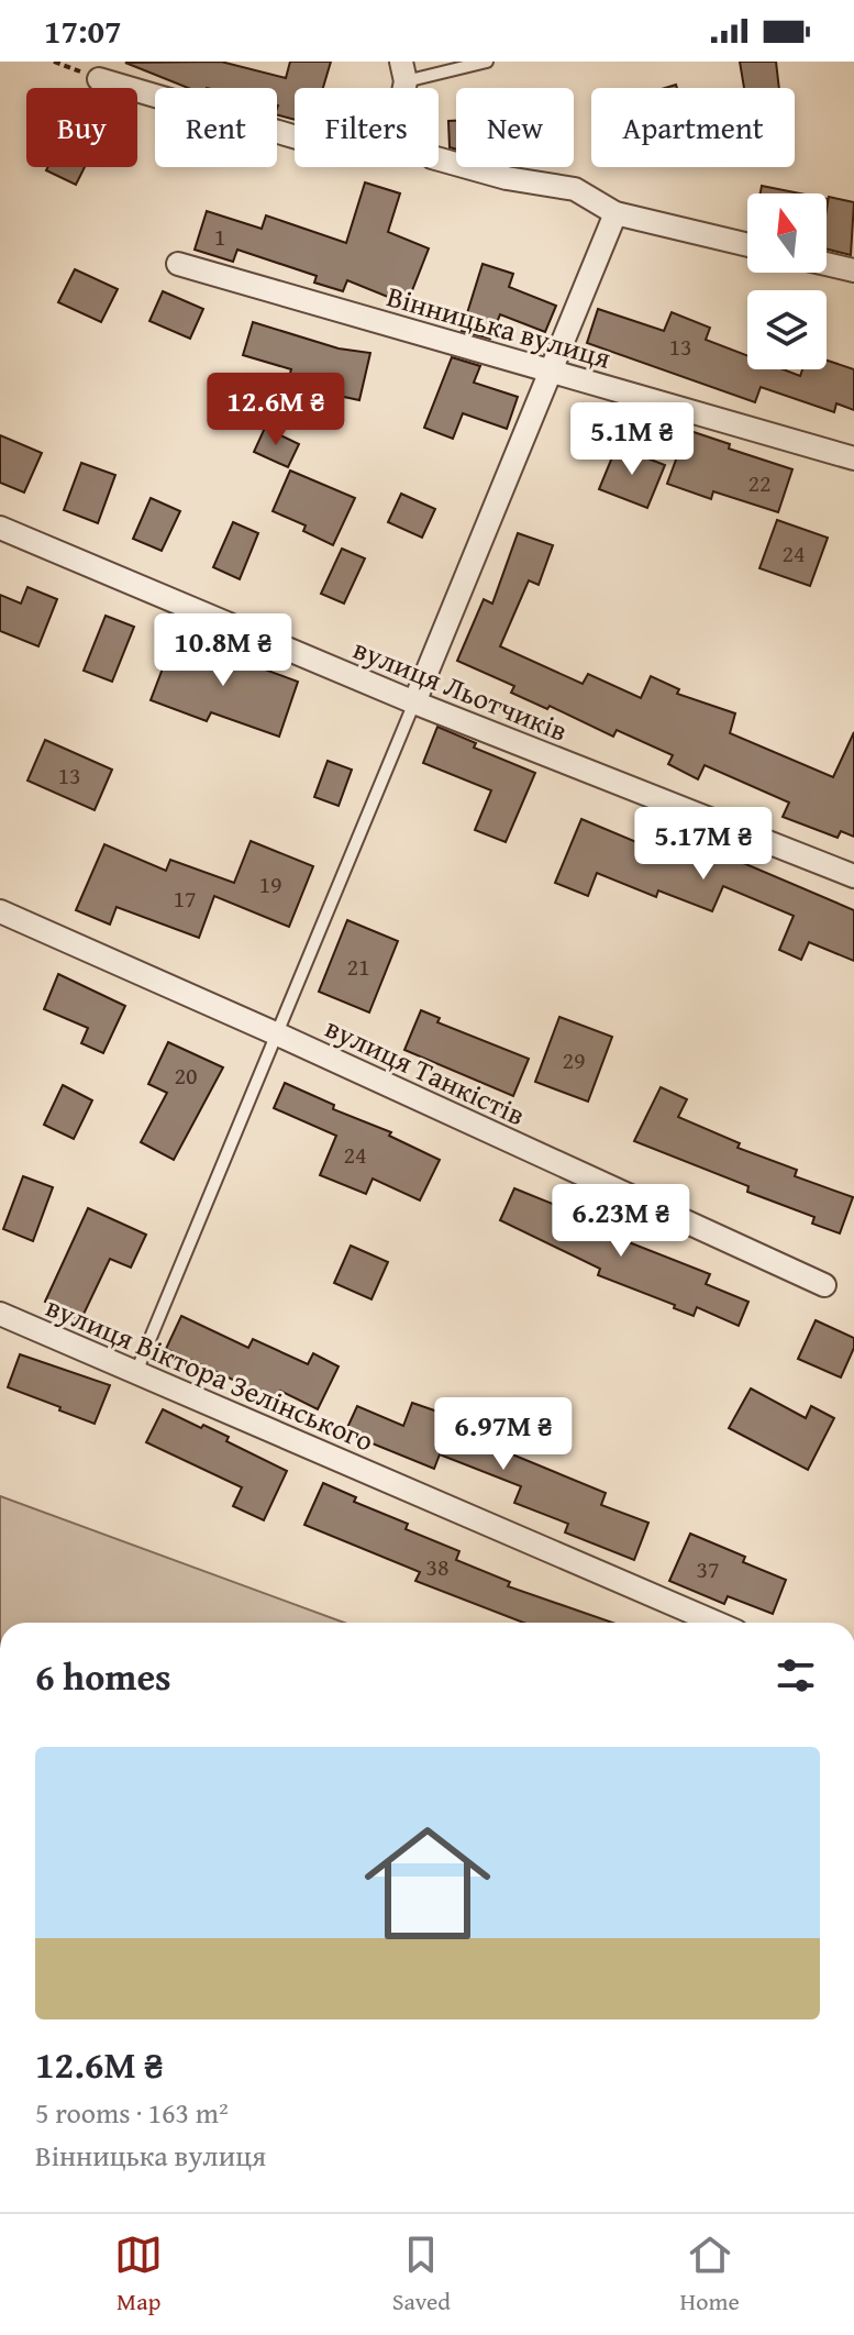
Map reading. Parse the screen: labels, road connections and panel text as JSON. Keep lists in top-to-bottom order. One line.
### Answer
{"streets":{"street":["Вінницька вулиця","вулиця Льотчиків","вулиця Танкістів","вулиця Віктора Зелінського"]},"house_numbers":["1","13","22","24","13","19","17","21","29","20","24","38","37"],"north":"top","page":{"status":"17:07","chip":["Buy","Rent","Filters","New","Apartment"],"price":["12.6M ₴","5.1M ₴","10.8M ₴","5.17M ₴","6.23M ₴","6.97M ₴"],"heading":"6 homes","list":[{"name":"12.6M ₴","note":"5 rooms · 163 m² · Вінницька вулиця"}],"tabs":["Map","Saved","Home"]}}
